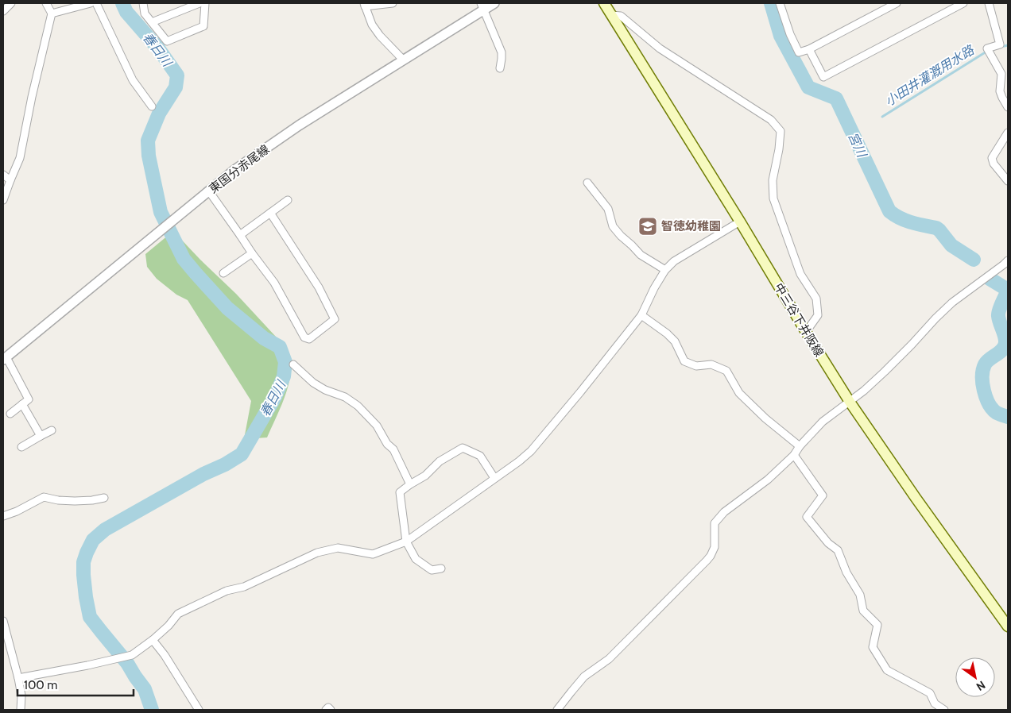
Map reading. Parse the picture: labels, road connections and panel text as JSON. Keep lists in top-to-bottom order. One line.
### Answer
{"streets":{"main road":["中三谷下井阪線"],"street":["東国分赤尾線"]},"water":["春日川","小田井灌漑用水路","宮川"],"places":{"school or university":["智徳幼稚園"]},"scale_bar":"100 m","north":"bottom right"}
